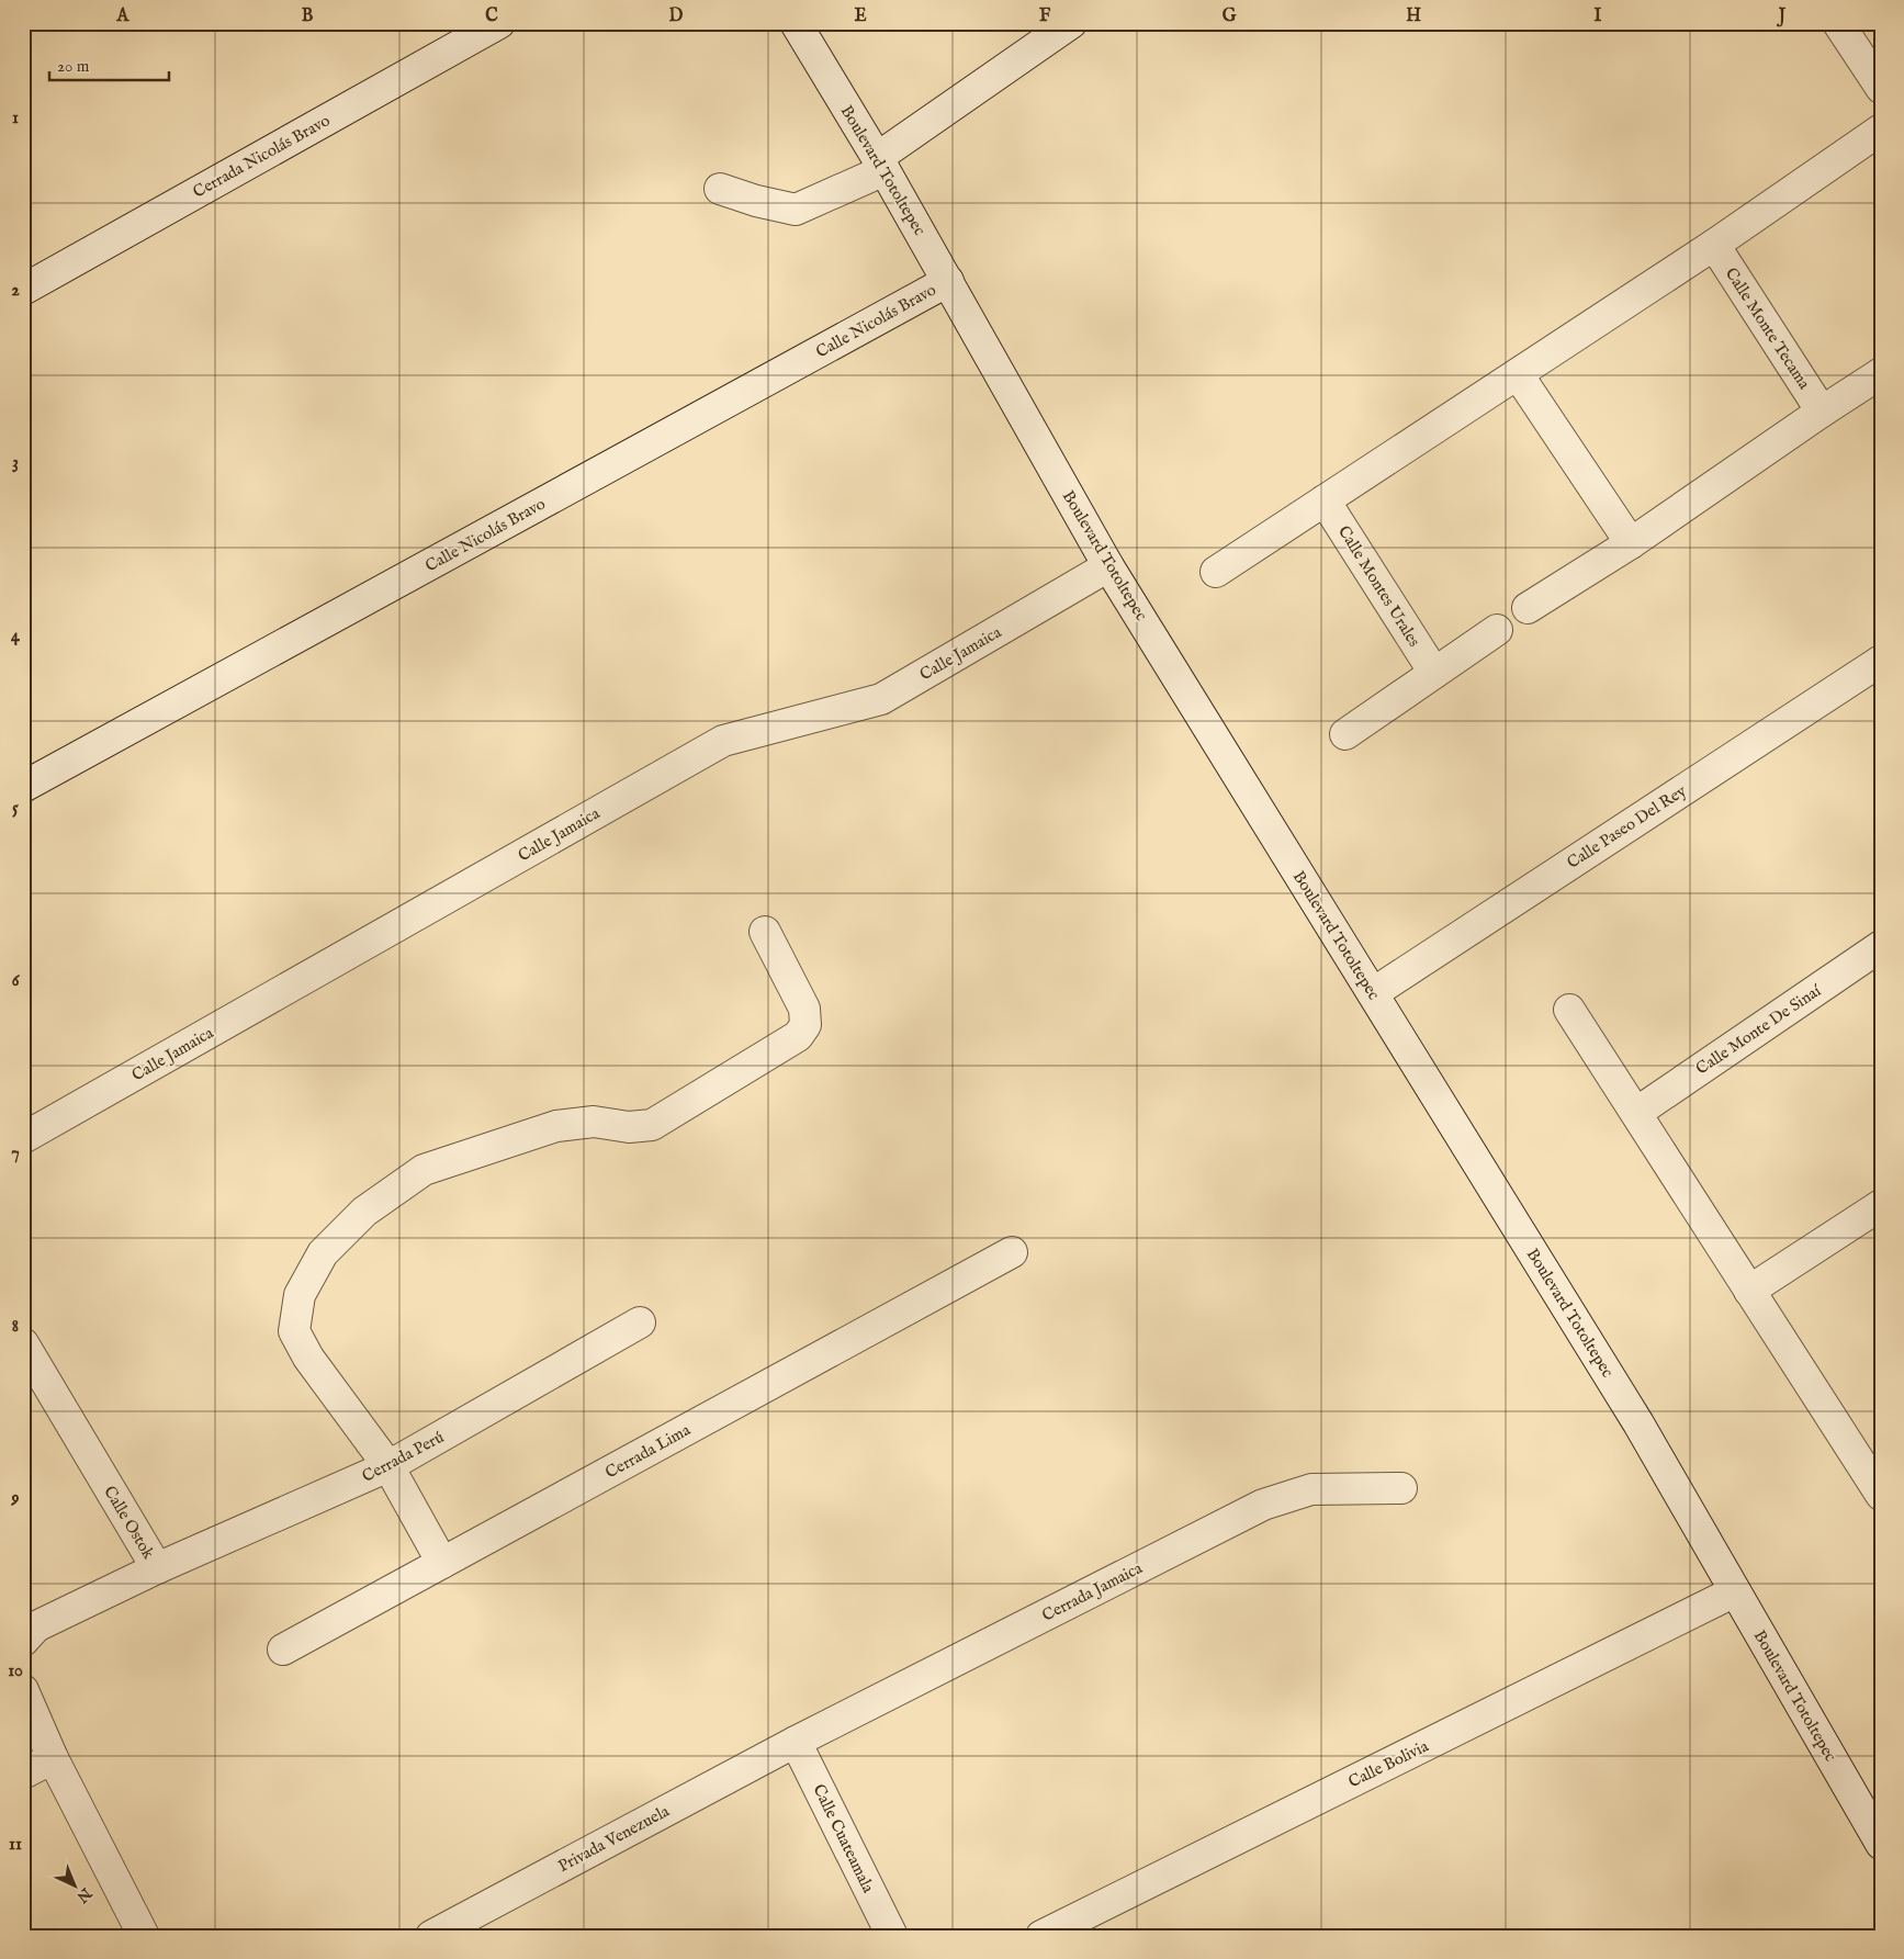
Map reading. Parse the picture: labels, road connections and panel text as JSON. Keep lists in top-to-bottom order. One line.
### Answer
{"streets":{"street":["Cerrada Nicolás Bravo","Boulevard Totoltepec","Calle Nicolás Bravo","Calle Monte Tecama","Calle Montes Urales","Calle Jamaica","Calle Paseo Del Rey","Calle Monte De Sinaí","Cerrada Lima","Cerrada Perú","Calle Ostok","Cerrada Jamaica","Calle Bolivia","Privada Venezuela","Calle Cuateamala"]},"crossings":[["Boulevard Totoltepec","Calle Nicolás Bravo"],["Boulevard Totoltepec","Calle Jamaica"],["Boulevard Totoltepec","Calle Paseo Del Rey"],["Boulevard Totoltepec","Calle Bolivia"],["Cerrada Perú","Calle Ostok"],["Cerrada Jamaica","Privada Venezuela"],["Cerrada Jamaica","Calle Cuateamala"],["Privada Venezuela","Calle Cuateamala"]],"scale_bar":"20 m","north":"bottom right","grid":{"columns":["A","B","C","D","E","F","G","H","I","J"],"rows":["1","2","3","4","5","6","7","8","9","10","11"]}}
